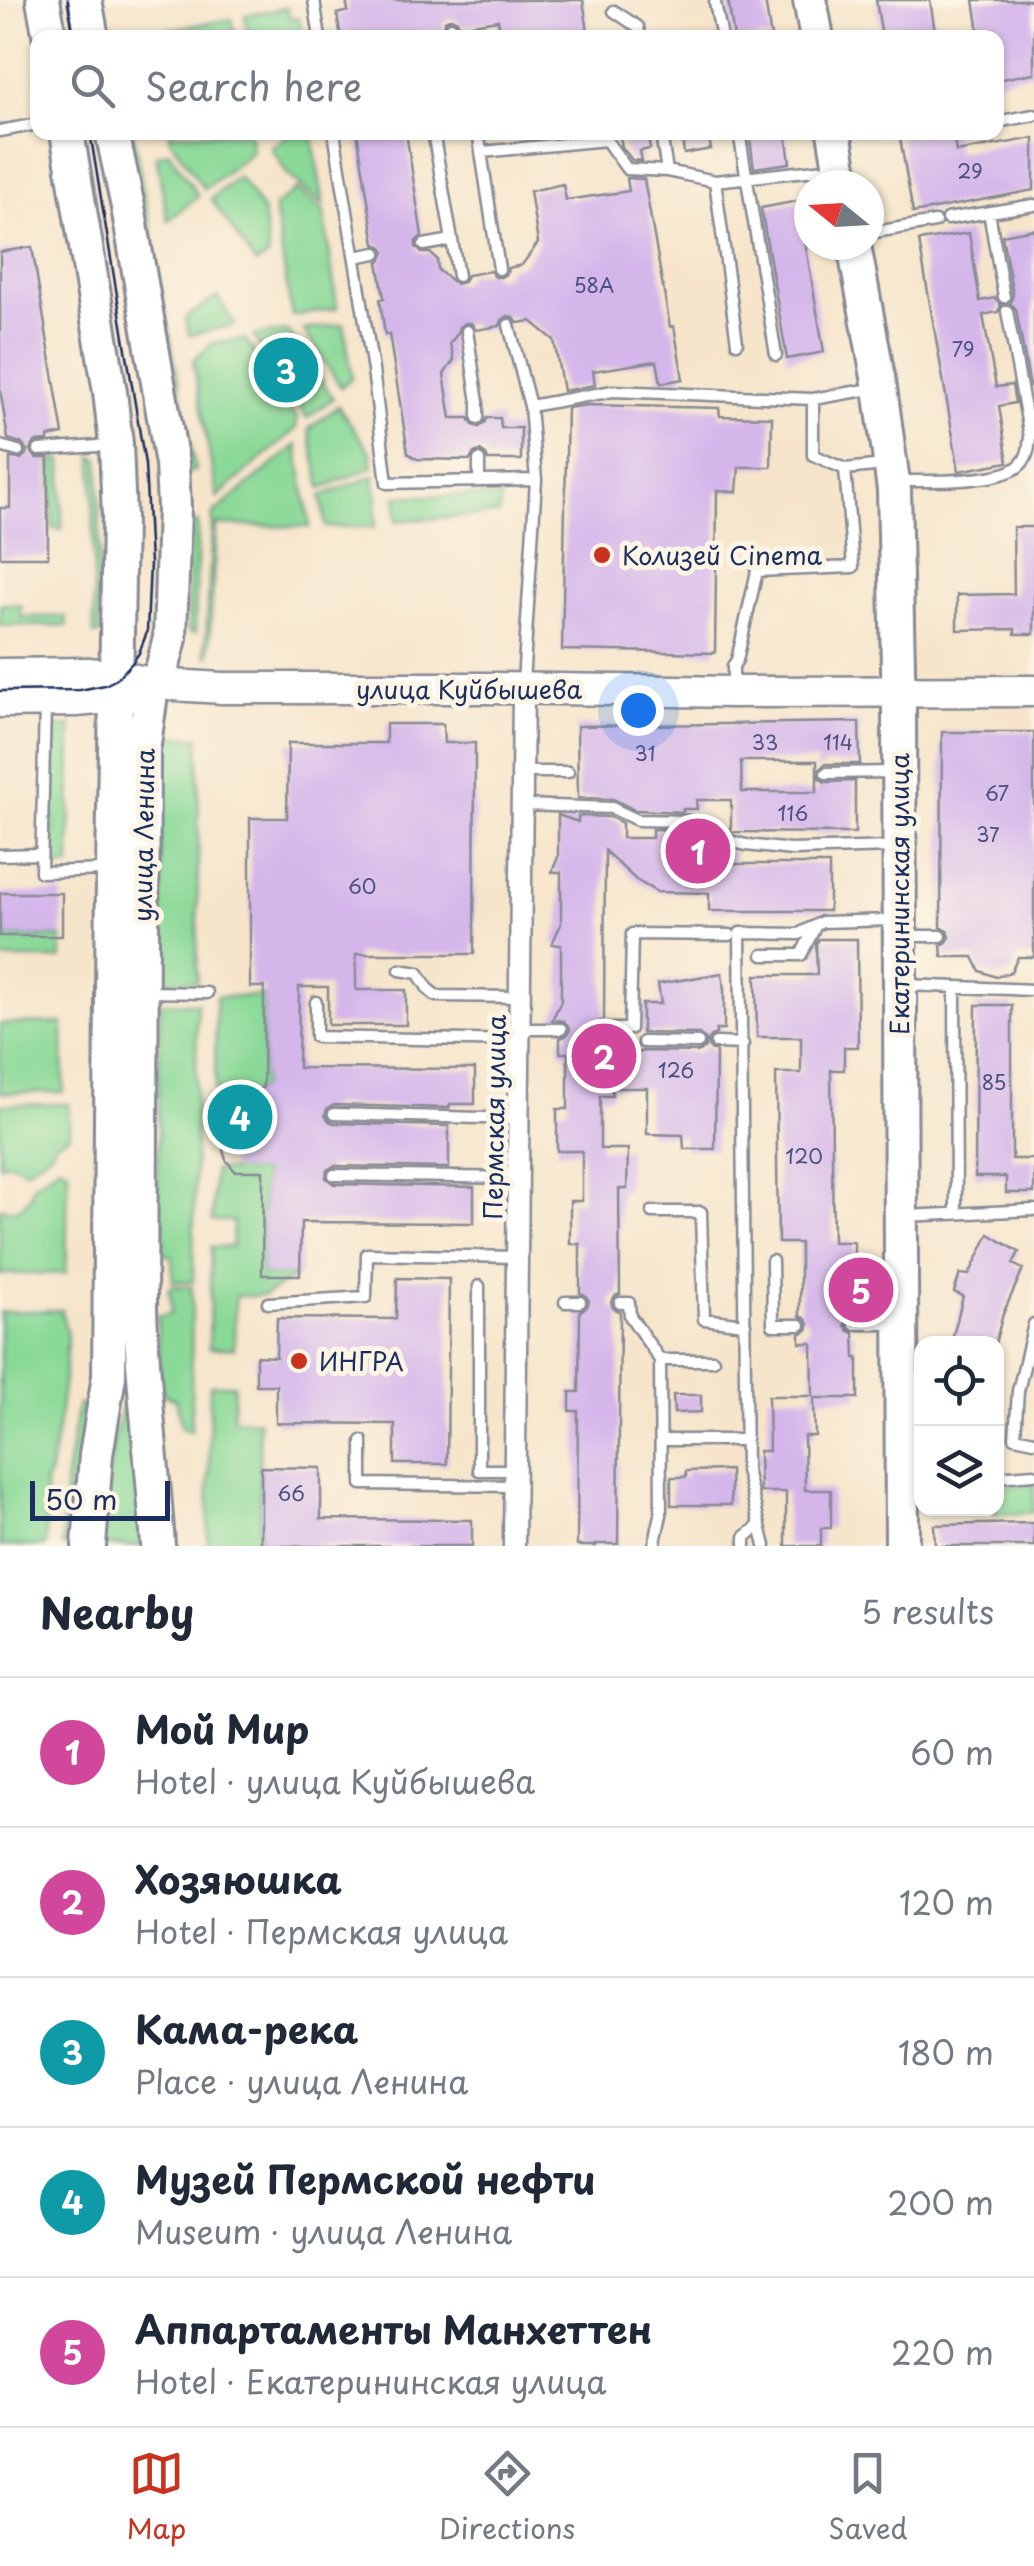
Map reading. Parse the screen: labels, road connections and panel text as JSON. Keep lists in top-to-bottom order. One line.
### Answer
{"streets":{"main road":["улица Куйбышева","улица Ленина","Екатерининская улица"],"street":["Пермская улица"]},"crossings":[["улица Куйбышева","улица Ленина"],["улица Куйбышева","Екатерининская улица"],["улица Куйбышева","Пермская улица"]],"places":["Колизей Cinema","ИНГРА"],"house_numbers":["29","58А","79","33","114","31","67","116","37","60","126","85","120","66"],"scale_bar":"50 m","north":"left","page":{"search":"Search here","pins":["3","1","2","4","5"],"scale":"50 m","heading":["Nearby","5 results"],"list":[{"mark":"1","name":"Мой Мир","note":"Hotel · улица Куйбышева","value":"60 m"},{"mark":"2","name":"Хозяюшка","note":"Hotel · Пермская улица","value":"120 m"},{"mark":"3","name":"Кама-река","note":"Place · улица Ленина","value":"180 m"},{"mark":"4","name":"Музей Пермской нефти","note":"Museum · улица Ленина","value":"200 m"},{"mark":"5","name":"Аппартаменты Манхеттен","note":"Hotel · Екатерининская улица","value":"220 m"}],"nav":["Map","Directions","Saved"]}}
